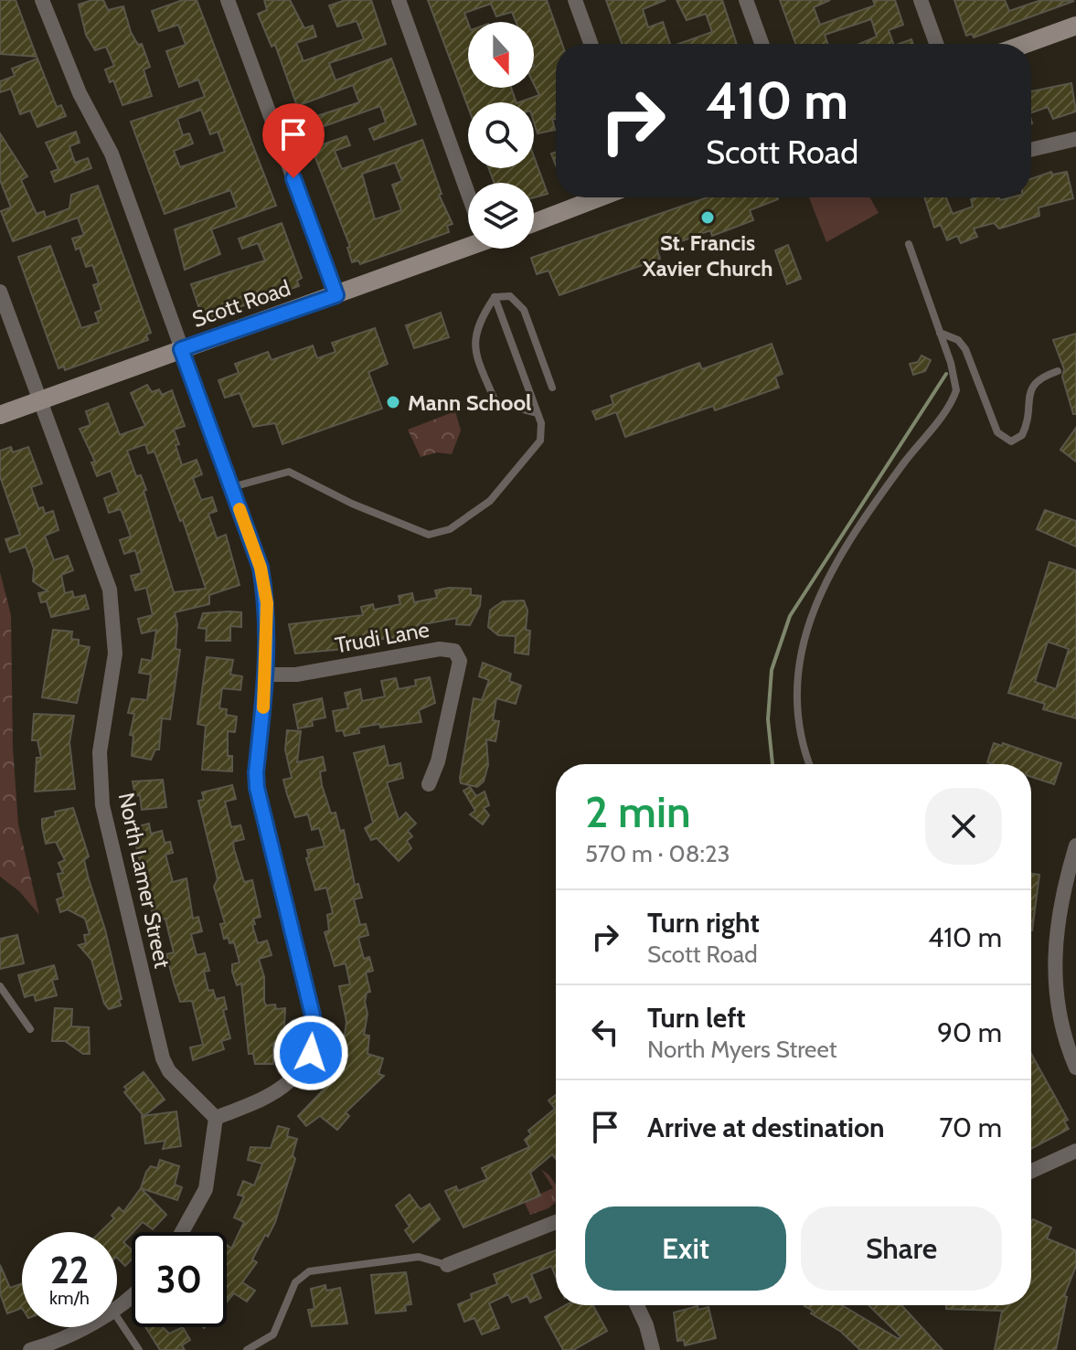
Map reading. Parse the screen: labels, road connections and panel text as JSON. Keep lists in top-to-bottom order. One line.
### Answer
{"streets":{"street":["Scott Road","Trudi Lane","North Lamer Street"]},"crossings":[["Scott Road","North Lamer Street"]],"places":["St. Francis Xavier Church","Mann School"],"north":"bottom","page":{"turn":["410 m","Scott Road"],"heading":["2 min","570 m · 08:23"],"list":[{"name":"Turn right","note":"Scott Road","value":"410 m"},{"name":"Turn left","note":"North Myers Street","value":"90 m"},{"name":"Arrive at destination","value":"70 m"}],"buttons":["Exit","Share"],"speed":"22 km/h","limit":"30"}}
